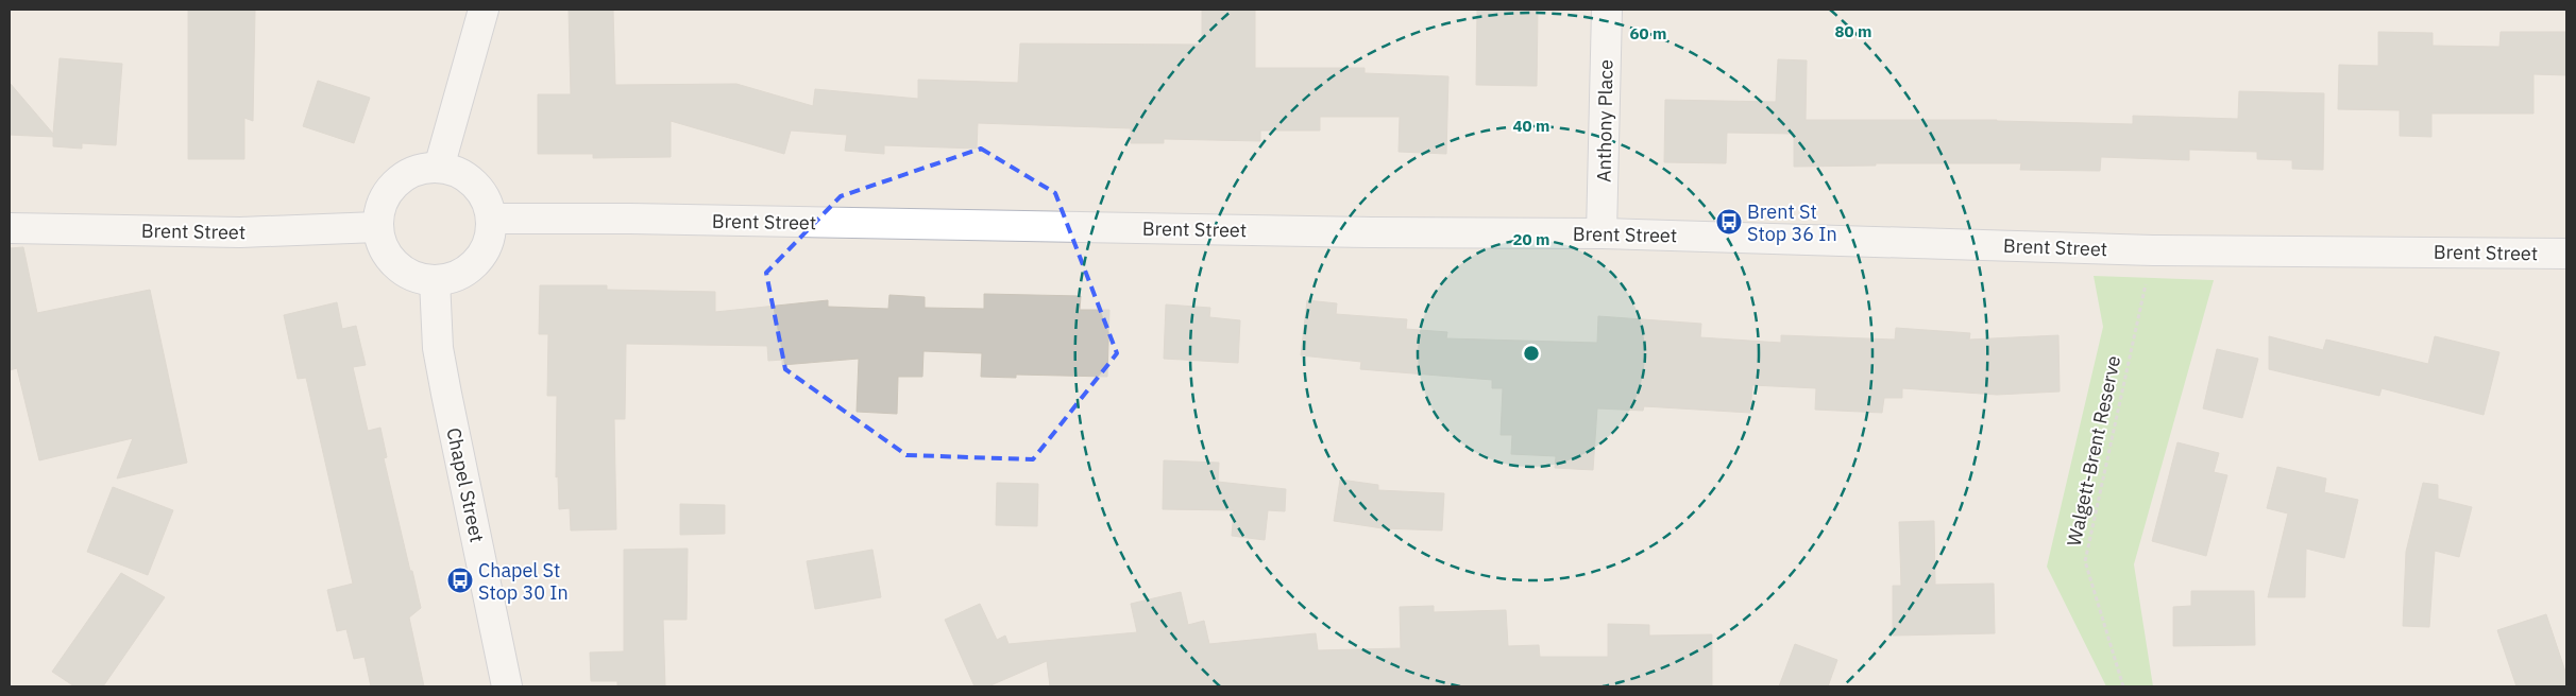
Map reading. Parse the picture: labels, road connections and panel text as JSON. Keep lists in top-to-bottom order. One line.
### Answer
{"streets":{"street":["Anthony Place","Brent Street","Chapel Street"],"path":["Walgett-Brent Reserve"]},"crossings":[["Anthony Place","Brent Street"],["Brent Street","Walgett-Brent Reserve"],["Brent Street","Chapel Street"]],"places":{"bus stop":["Brent St Stop 36 In","Chapel St Stop 30 In"]},"rings":["80 m","60 m","40 m","20 m"]}
